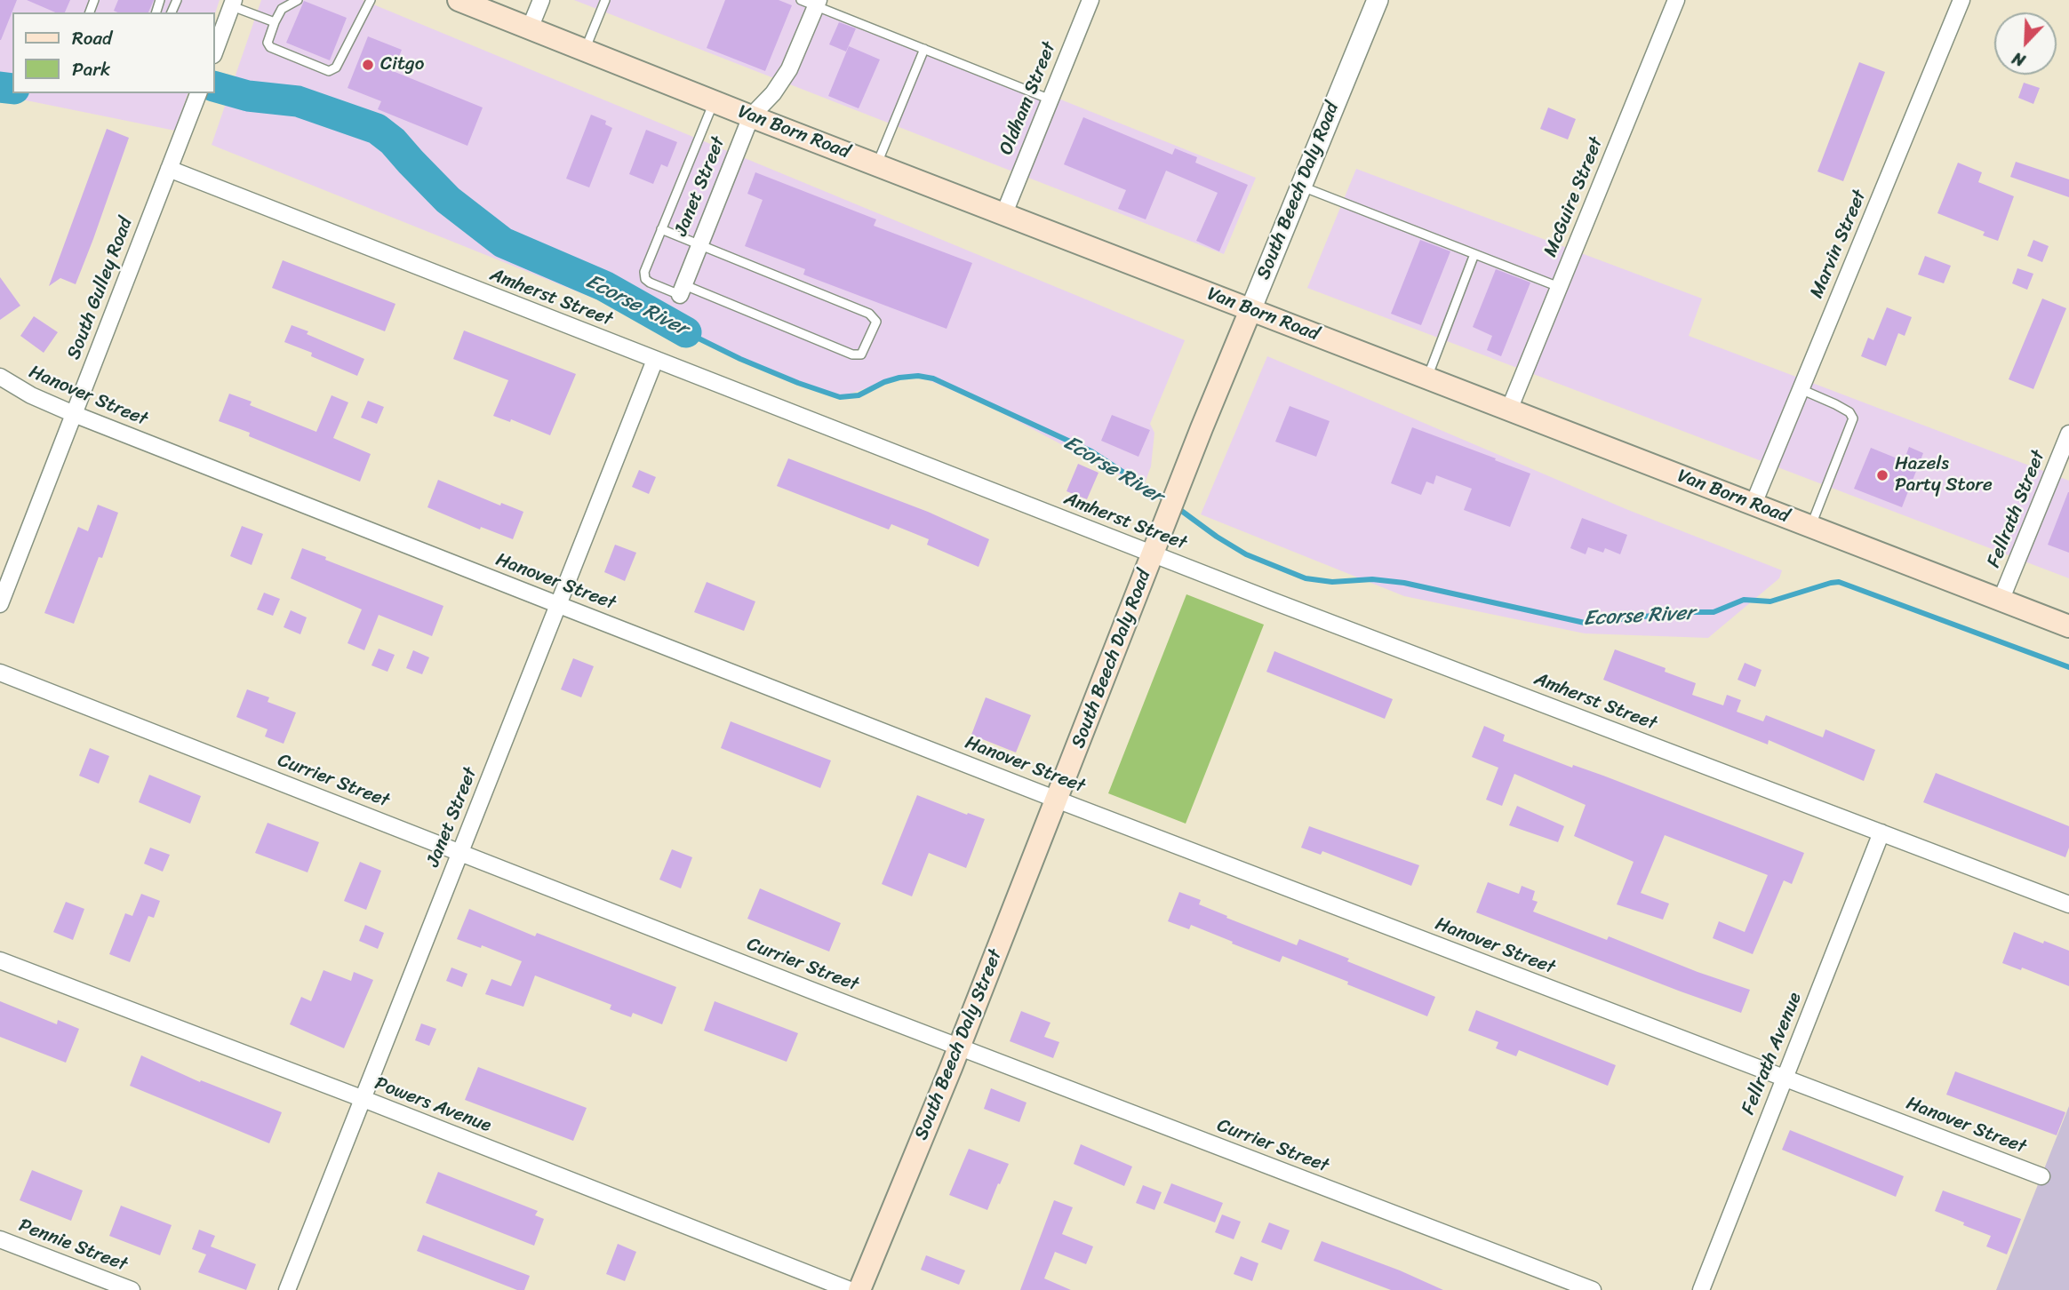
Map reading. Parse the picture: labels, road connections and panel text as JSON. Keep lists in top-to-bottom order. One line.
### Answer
{"streets":{"main road":["Van Born Road","South Beech Daly Road","South Beech Daly Street"],"street":["Oldham Street","Janet Street","McGuire Street","Marvin Street","South Gulley Road","Amherst Street","Hanover Street","Fellrath Street","Currier Street","Fellrath Avenue","Powers Avenue","Pennie Street"]},"crossings":[["Oldham Street","Van Born Road"],["Van Born Road","Janet Street"],["Van Born Road","South Beech Daly Road"],["Van Born Road","McGuire Street"],["Van Born Road","Marvin Street"],["Van Born Road","Fellrath Street"],["Janet Street","Amherst Street"],["Janet Street","Hanover Street"],["Janet Street","Currier Street"],["Janet Street","Powers Avenue"],["South Beech Daly Road","Amherst Street"],["South Beech Daly Road","Hanover Street"],["South Beech Daly Road","South Beech Daly Street"],["South Gulley Road","Amherst Street"],["South Gulley Road","Hanover Street"],["Amherst Street","Fellrath Avenue"],["Hanover Street","South Beech Daly Street"],["Hanover Street","Fellrath Avenue"],["Currier Street","South Beech Daly Street"]],"water":["Ecorse River"],"places":["Citgo","Hazels Party Store"],"legend":["Road","Park"],"north":"bottom left"}
